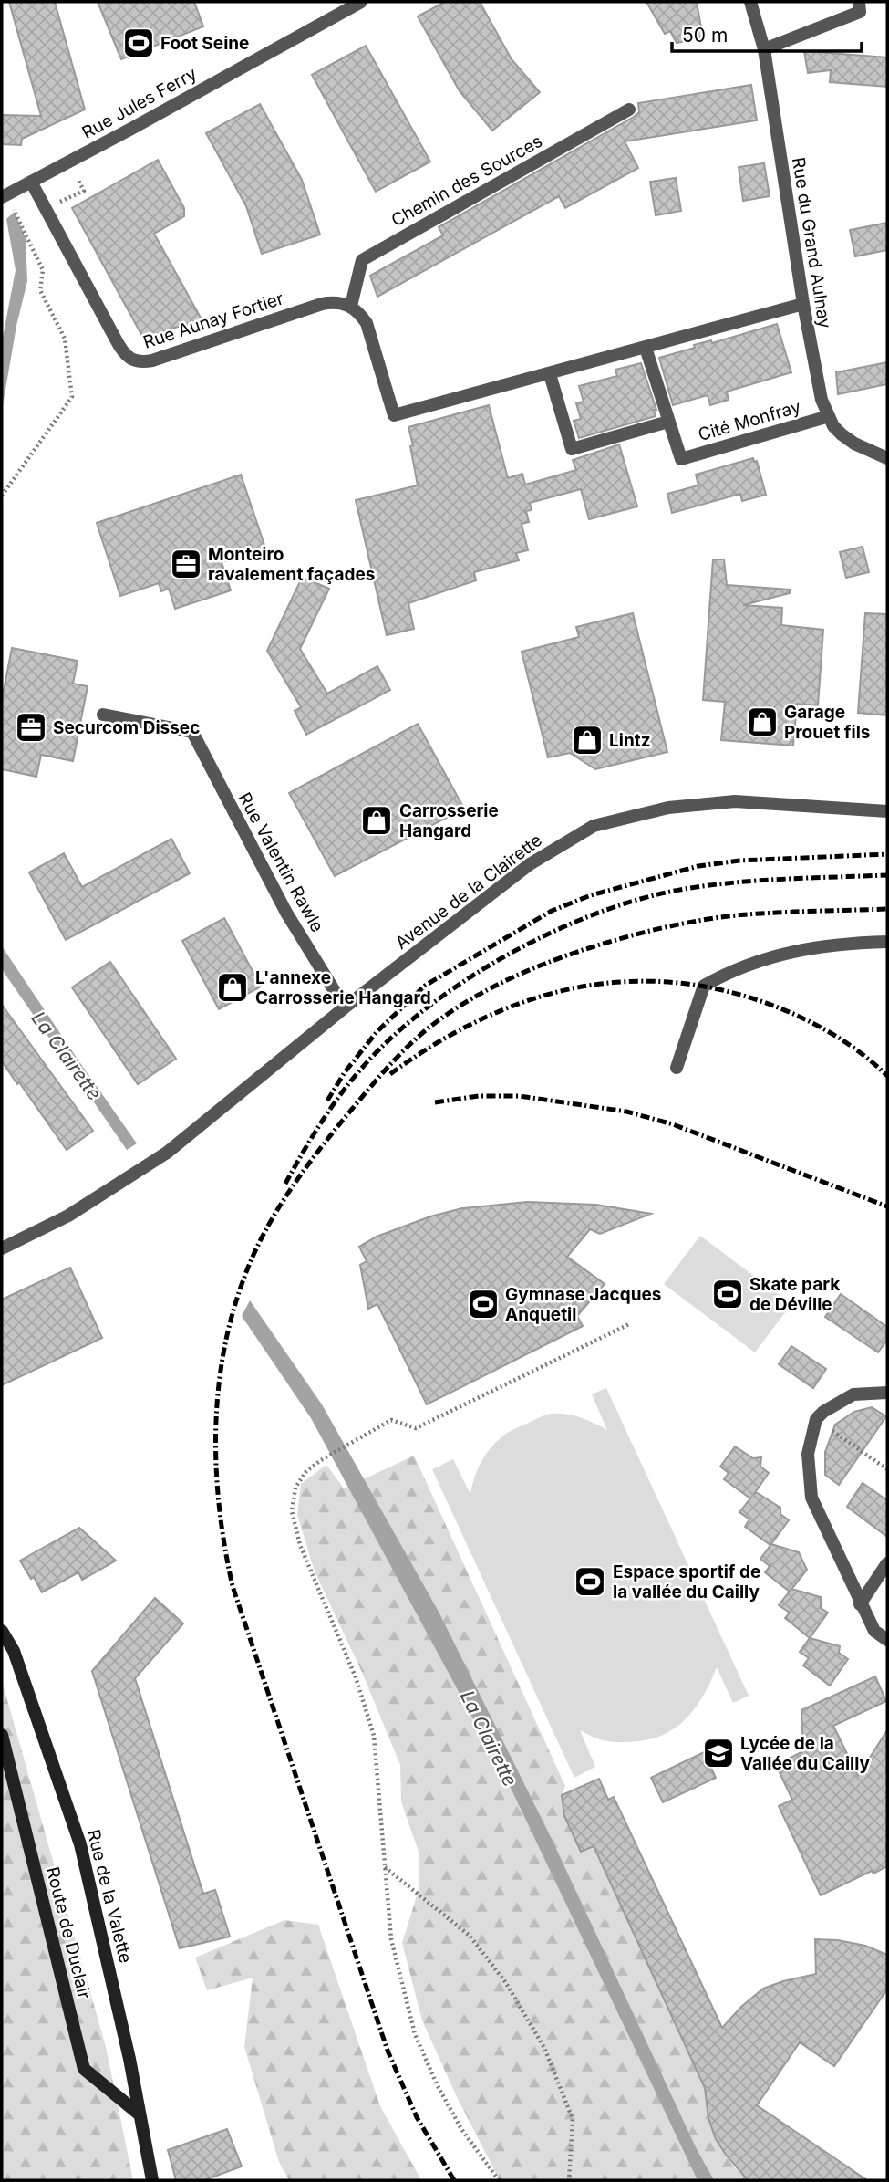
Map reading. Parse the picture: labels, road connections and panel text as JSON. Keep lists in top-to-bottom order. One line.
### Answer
{"streets":{"street":["Rue Jules Ferry","Chemin des Sources","Rue du Grand Aulnay","Rue Aunay Fortier","Cité Monfray","Rue Valentin Rawle","Avenue de la Clairette","Rue de la Valette","Route de Duclair"]},"crossings":[["Rue Jules Ferry","Rue Aunay Fortier"],["Chemin des Sources","Rue Aunay Fortier"],["Rue du Grand Aulnay","Cité Monfray"],["Rue Valentin Rawle","Avenue de la Clairette"],["Rue de la Valette","Route de Duclair"]],"water":["La Clairette"],"places":{"sports":["Foot Seine","Skate park de Déville","Gymnase Jacques Anquetil","Espace sportif de la vallée du Cailly"],"office":["Monteiro ravalement façades","Securcom Dissec"],"shop":["Garage Prouet fils","Lintz","Carrosserie Hangard","L'annexe Carrosserie Hangard"],"school or university":["Lycée de la Vallée du Cailly"]},"scale_bar":"50 m"}
